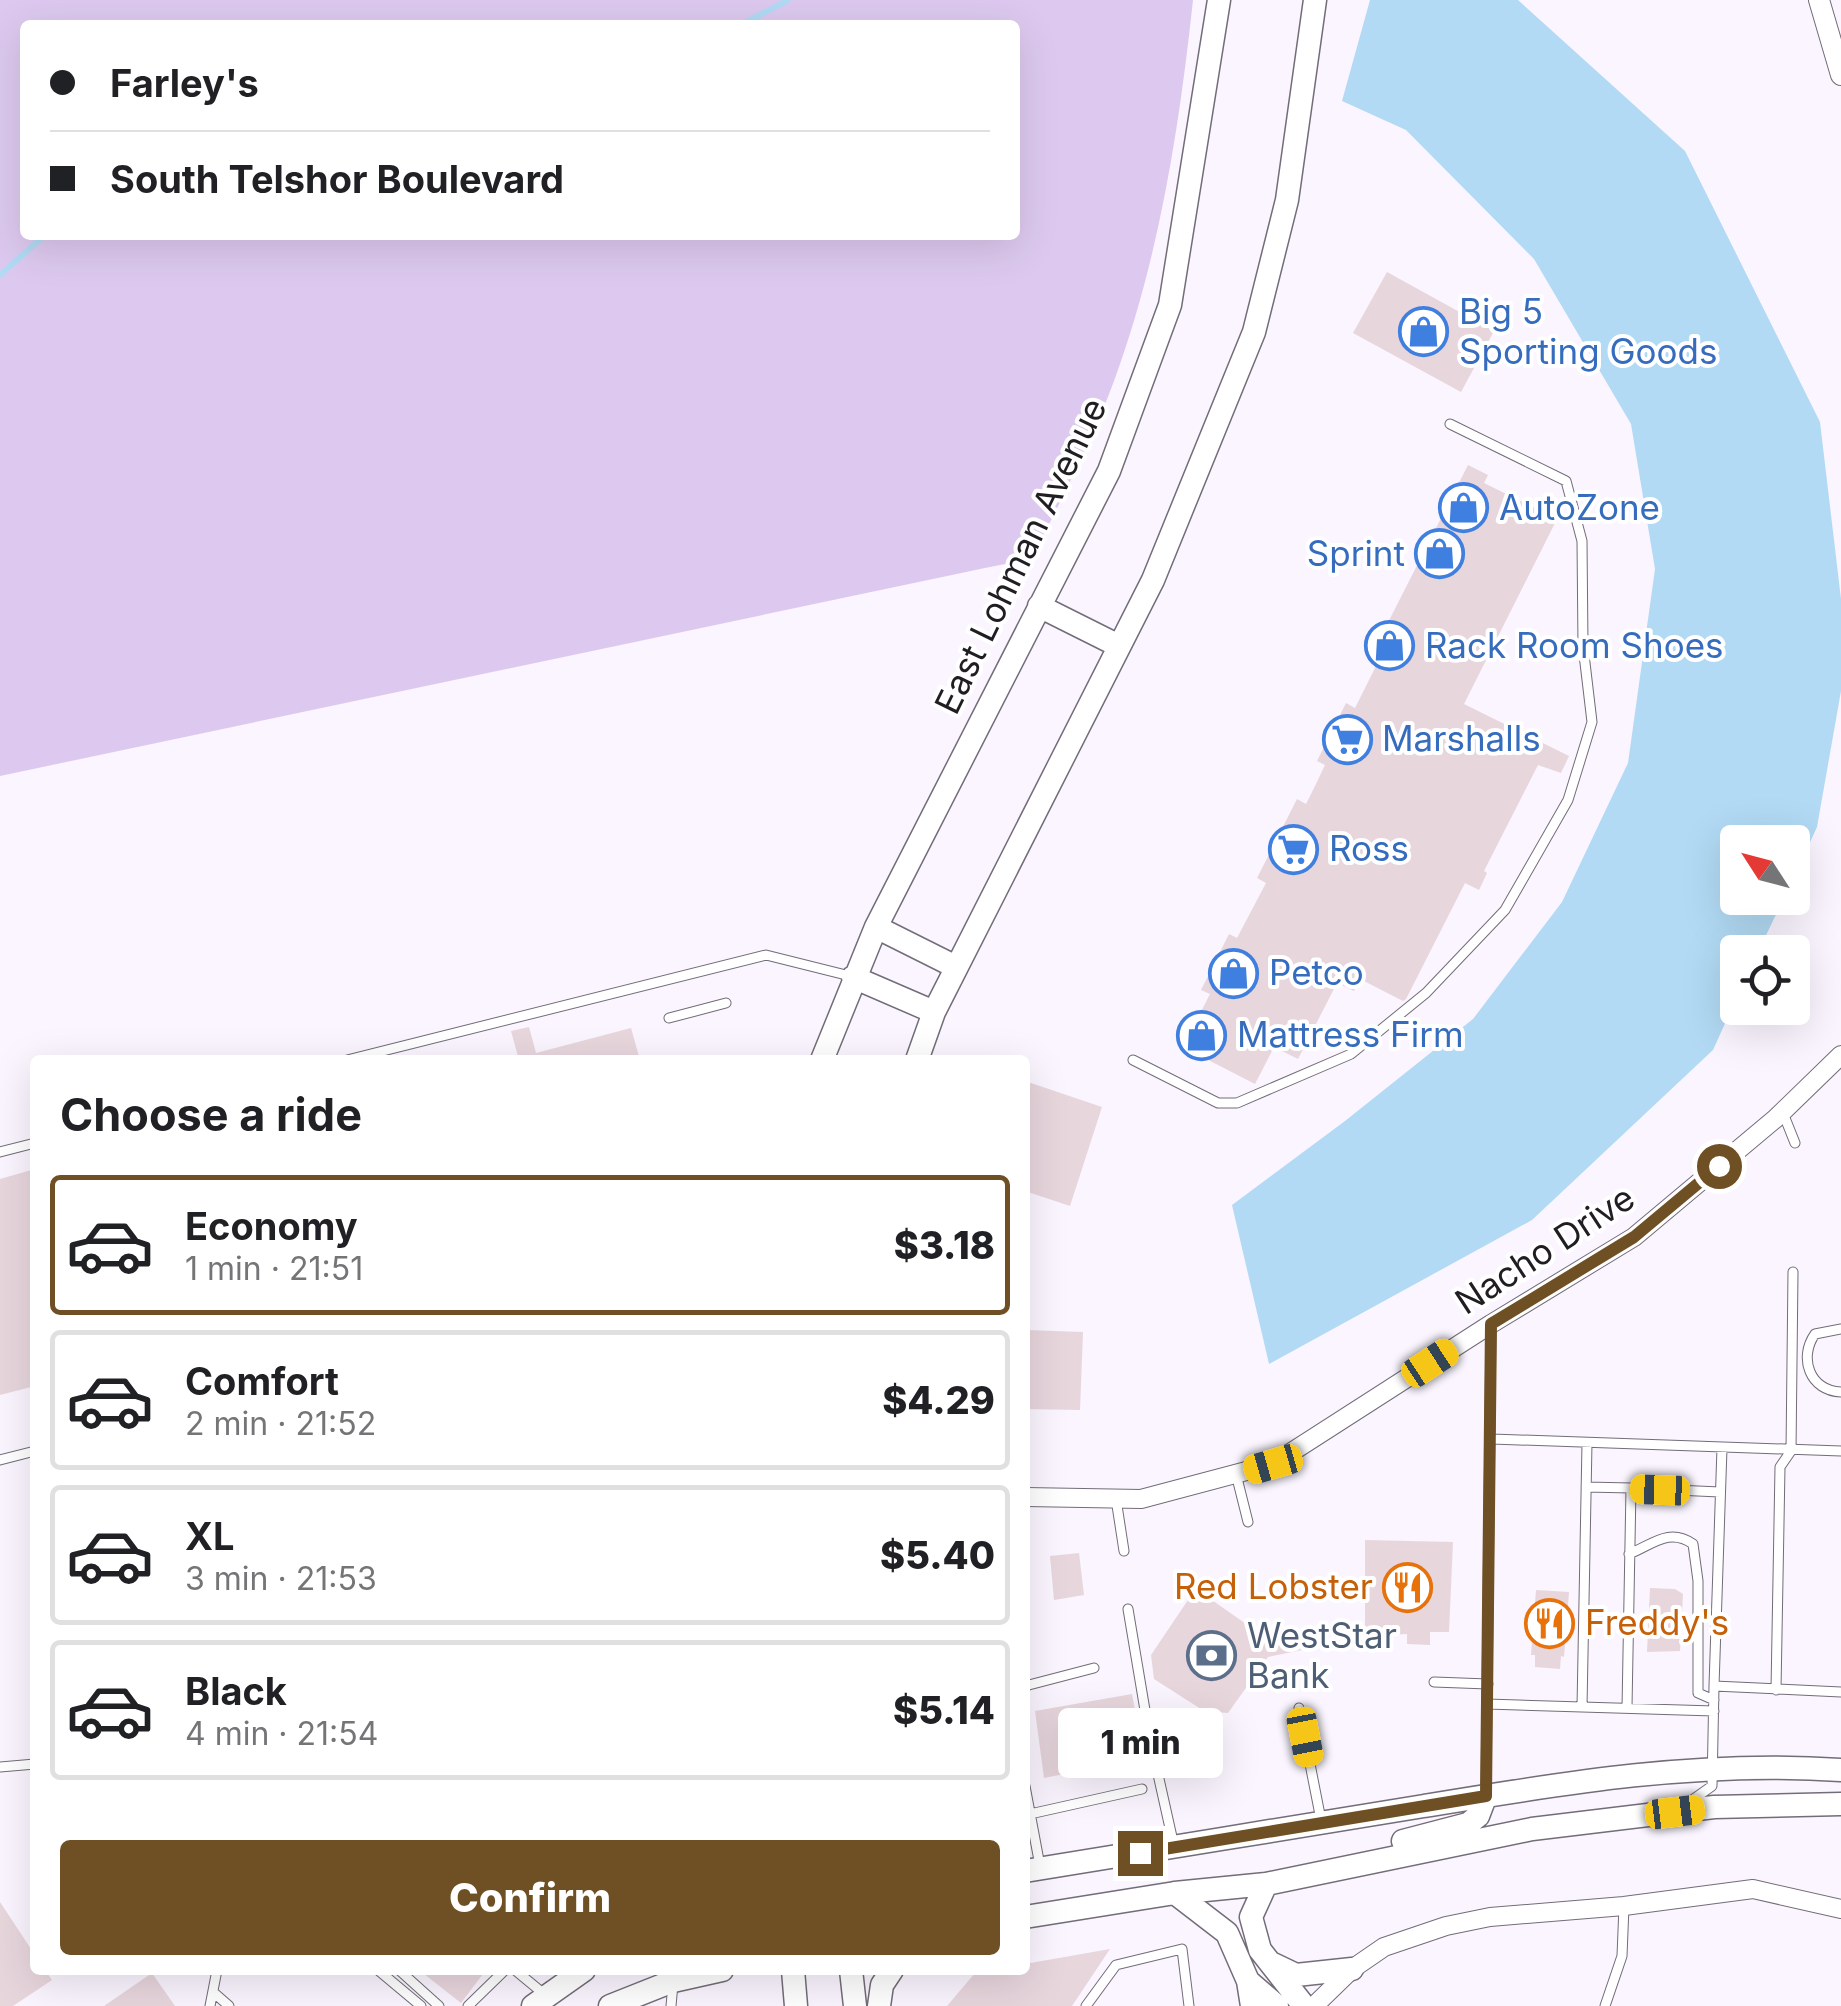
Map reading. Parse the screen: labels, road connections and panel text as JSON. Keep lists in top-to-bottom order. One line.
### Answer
{"streets":{"main road":["East Lohman Avenue"],"street":["Nacho Drive"]},"places":{"shop":["Big 5 Sporting Goods","AutoZone","Sprint","Rack Room Shoes","Petco","Mattress Firm"],"supermarket":["Marshalls","Ross"],"restaurant":["Red Lobster","Freddy's"],"bank":["WestStar Bank"]},"north":"top left","page":{"banner":["Farley's","South Telshor Boulevard"],"heading":"Choose a ride","list":[{"name":"Economy","note":"1 min · 21:51","value":"$3.18"},{"name":"Comfort","note":"2 min · 21:52","value":"$4.29"},{"name":"XL","note":"3 min · 21:53","value":"$5.40"},{"name":"Black","note":"4 min · 21:54","value":"$5.14"}],"bubble":"1 min","buttons":"Confirm"}}
